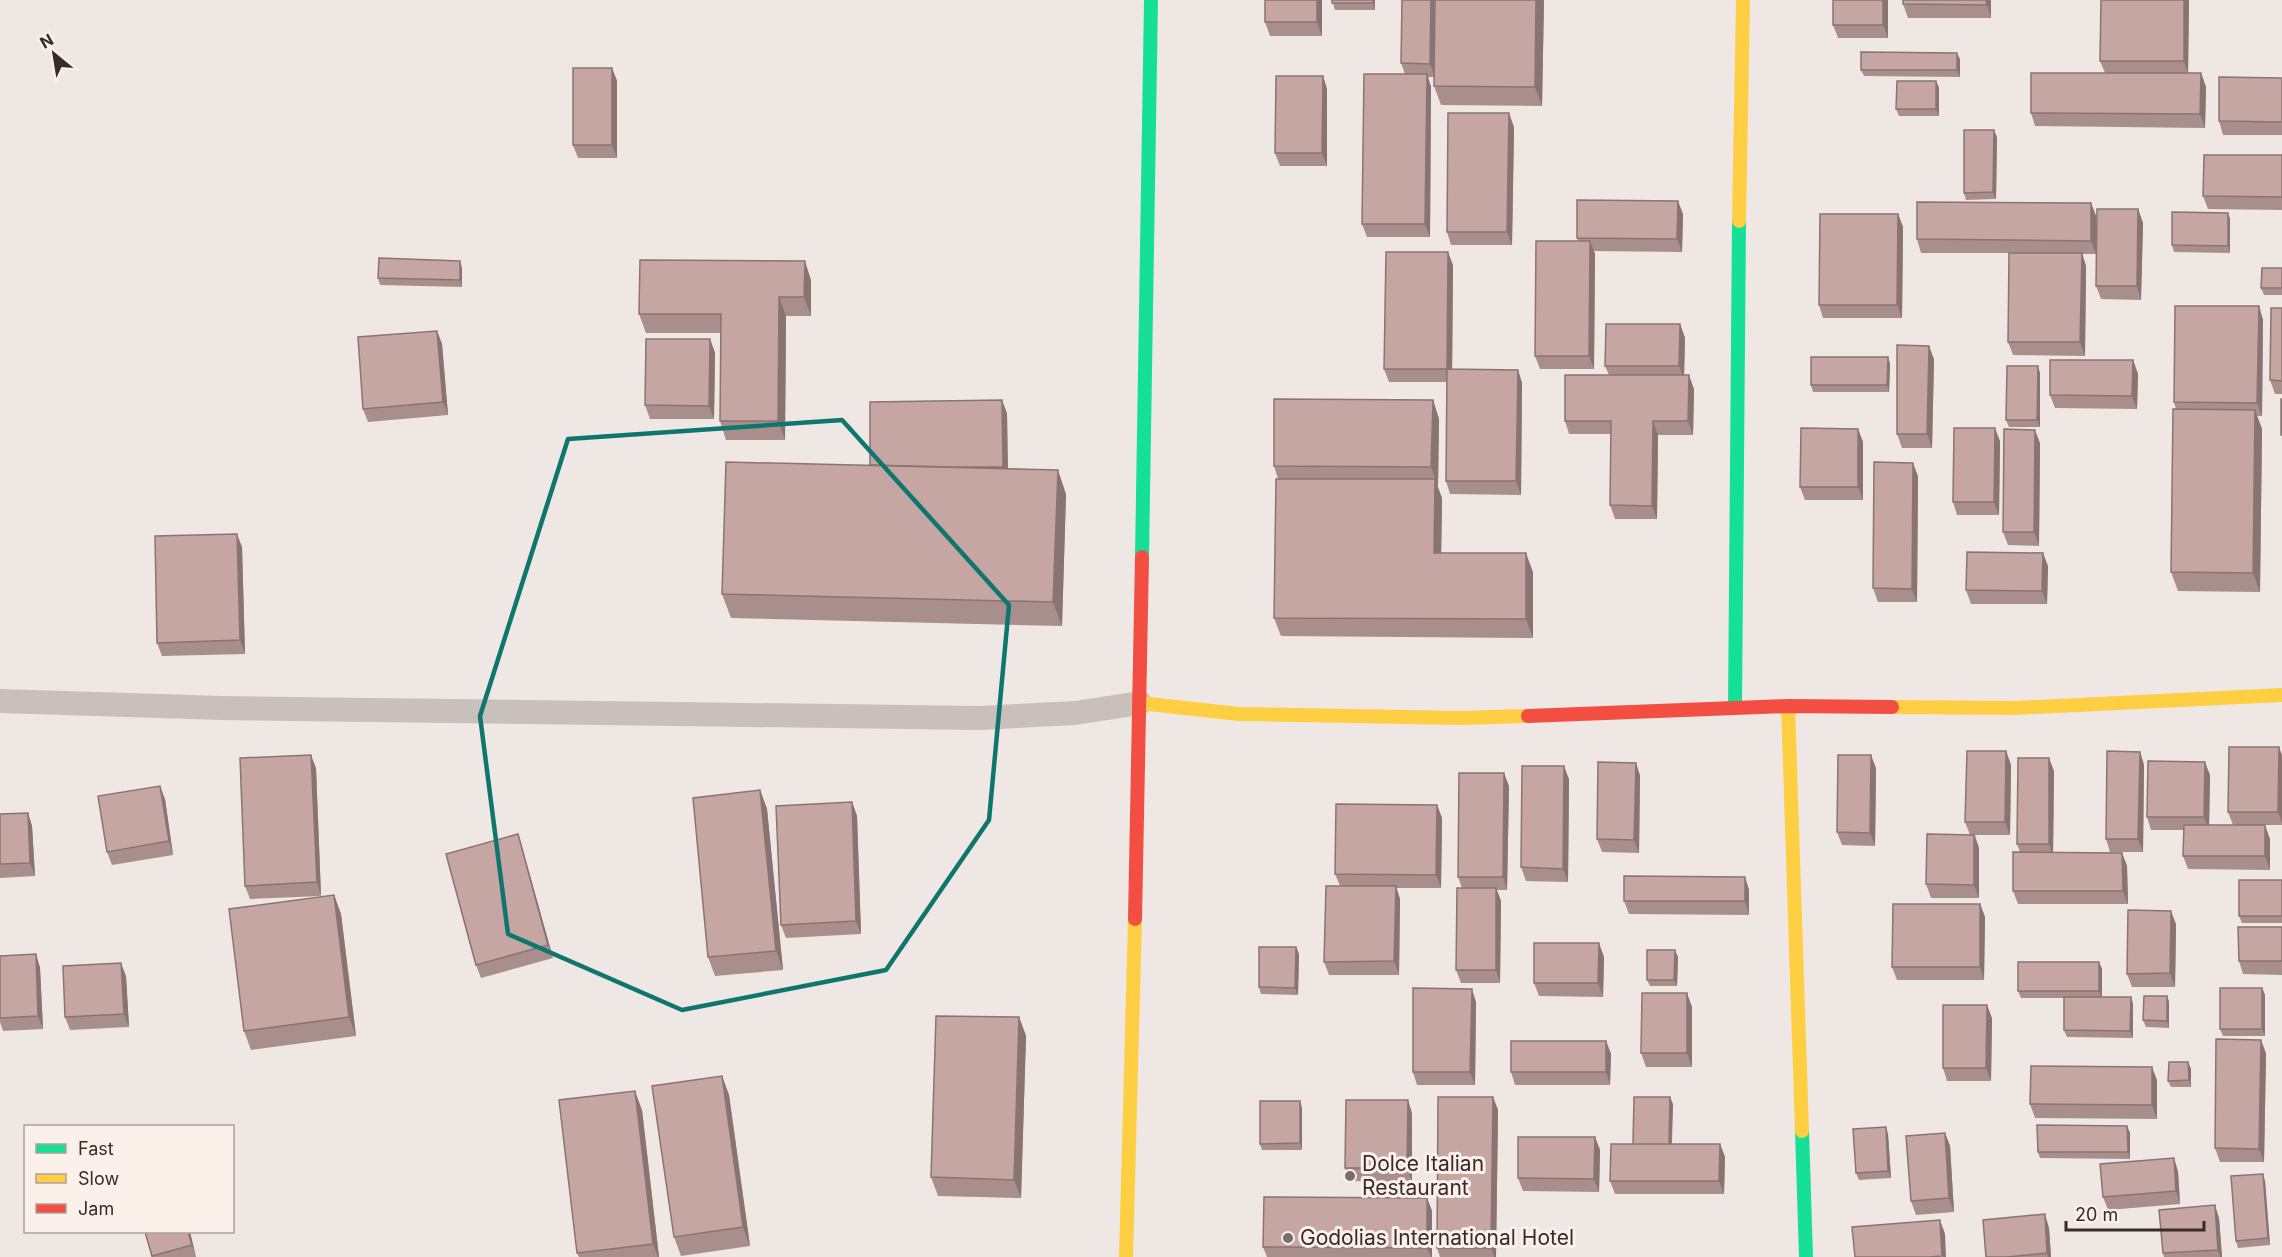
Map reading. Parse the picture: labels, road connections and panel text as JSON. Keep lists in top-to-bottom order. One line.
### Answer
{"places":["Dolce Italian Restaurant","Godolias International Hotel"],"legend":["Fast","Slow","Jam"],"scale_bar":"20 m","north":"top left"}
